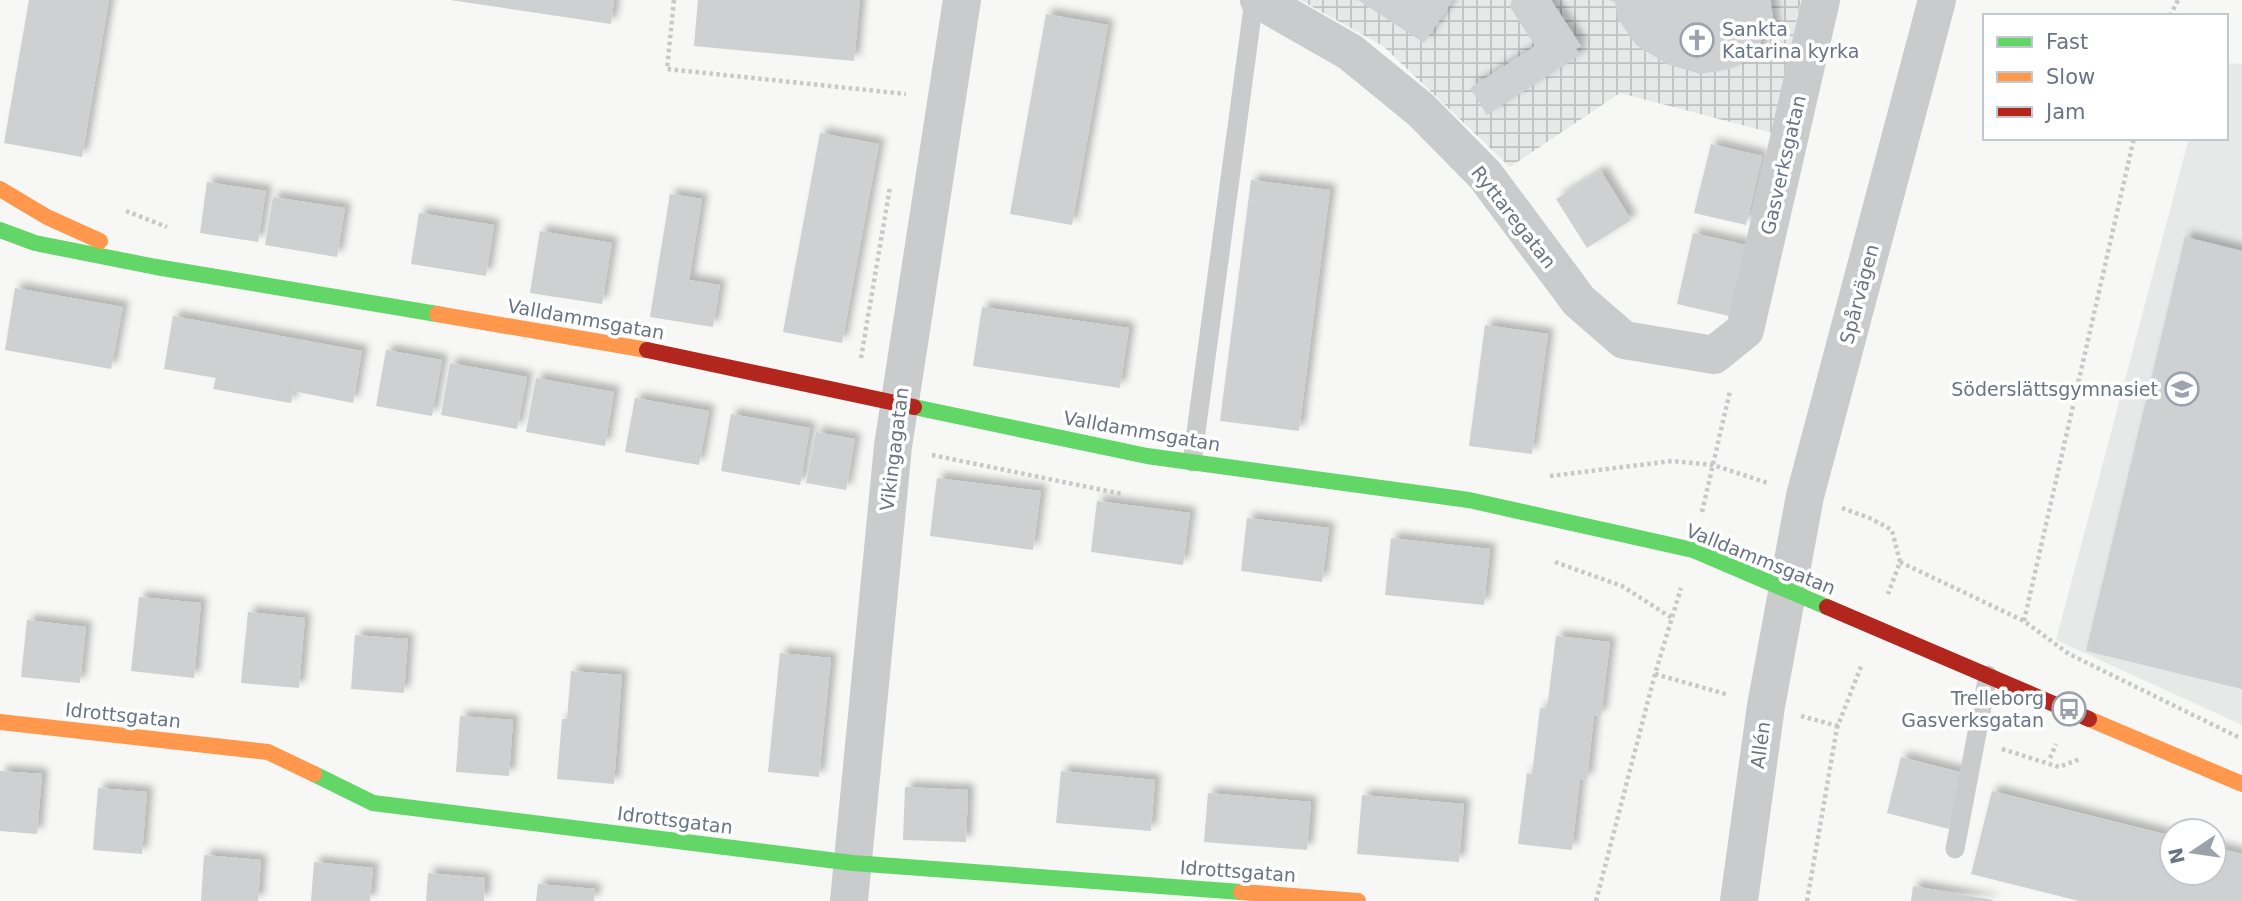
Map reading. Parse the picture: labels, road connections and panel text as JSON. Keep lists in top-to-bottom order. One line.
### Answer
{"streets":{"street":["Gasverksgatan","Ryttaregatan","Spårvägen","Valldammsgatan","Vikingagatan","Idrottsgatan","Allén"]},"crossings":[["Gasverksgatan","Ryttaregatan"],["Spårvägen","Valldammsgatan"],["Spårvägen","Allén"],["Valldammsgatan","Vikingagatan"],["Valldammsgatan","Allén"],["Vikingagatan","Idrottsgatan"]],"places":{"church":["Sankta Katarina kyrka"],"school or university":["Söderslättsgymnasiet"],"bus stop":["Trelleborg Gasverksgatan"]},"legend":["Fast","Slow","Jam"],"north":"left"}
